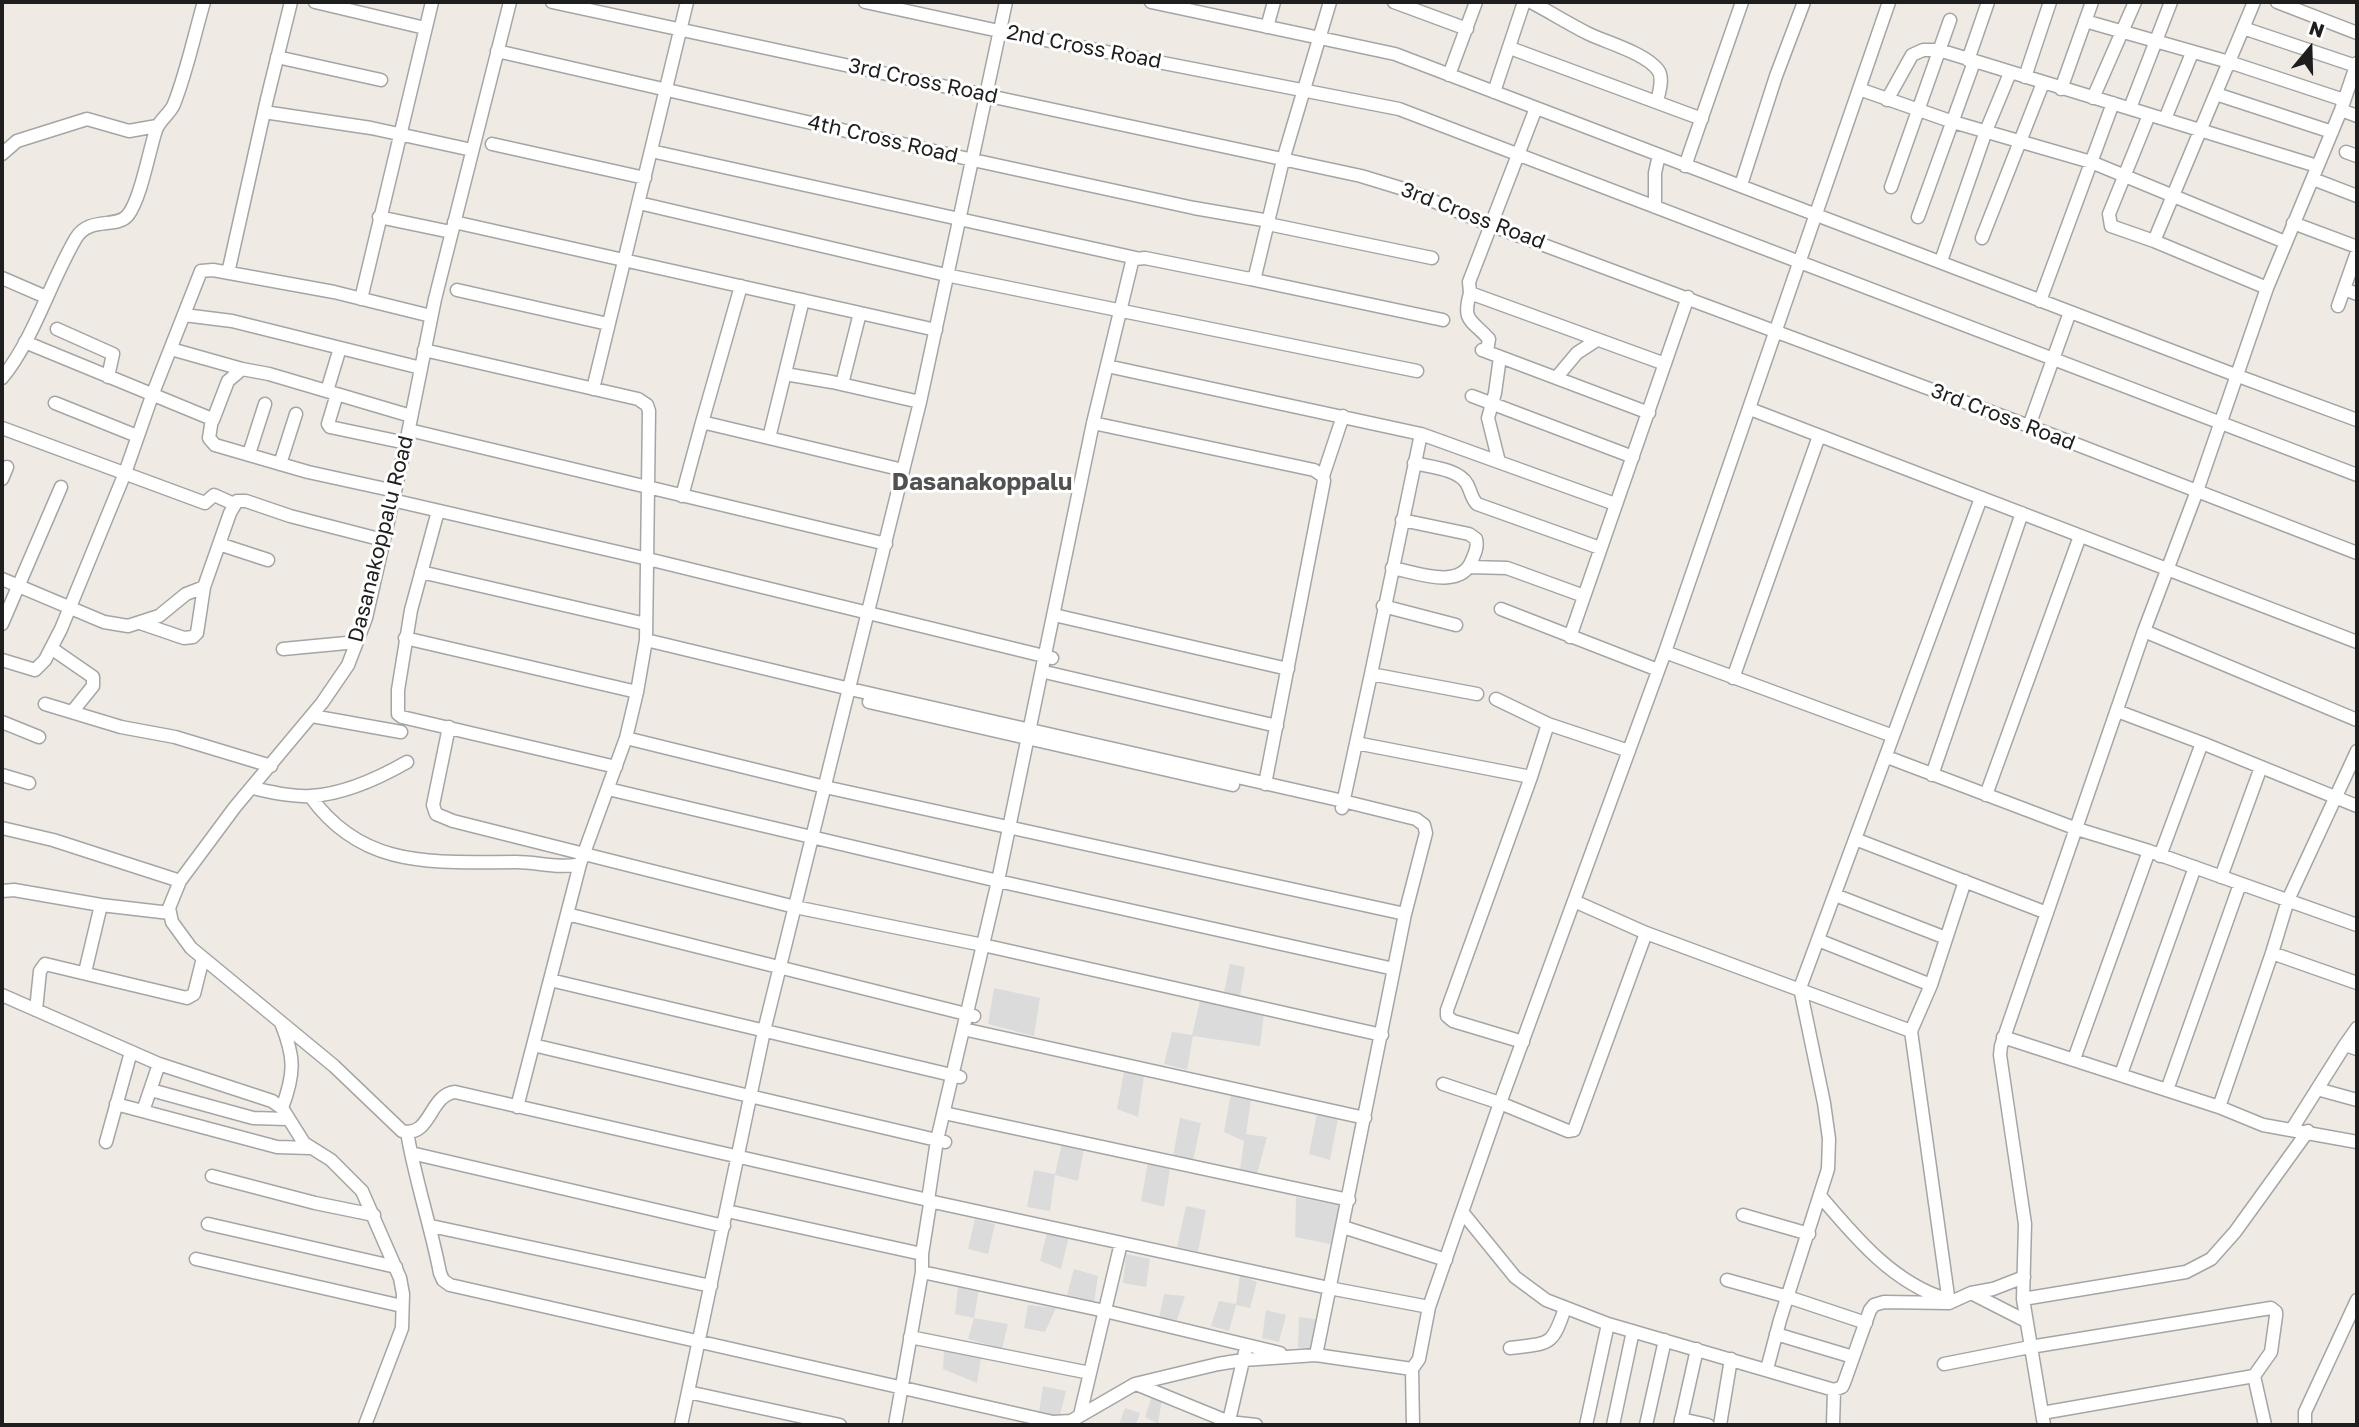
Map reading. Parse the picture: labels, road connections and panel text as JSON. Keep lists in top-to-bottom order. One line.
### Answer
{"streets":{"street":["2nd Cross Road","3rd Cross Road","4th Cross Road","Dasanakoppalu Road"]},"crossings":[["4th Cross Road","Dasanakoppalu Road"]],"districts":["Dasanakoppalu"],"north":"top"}
